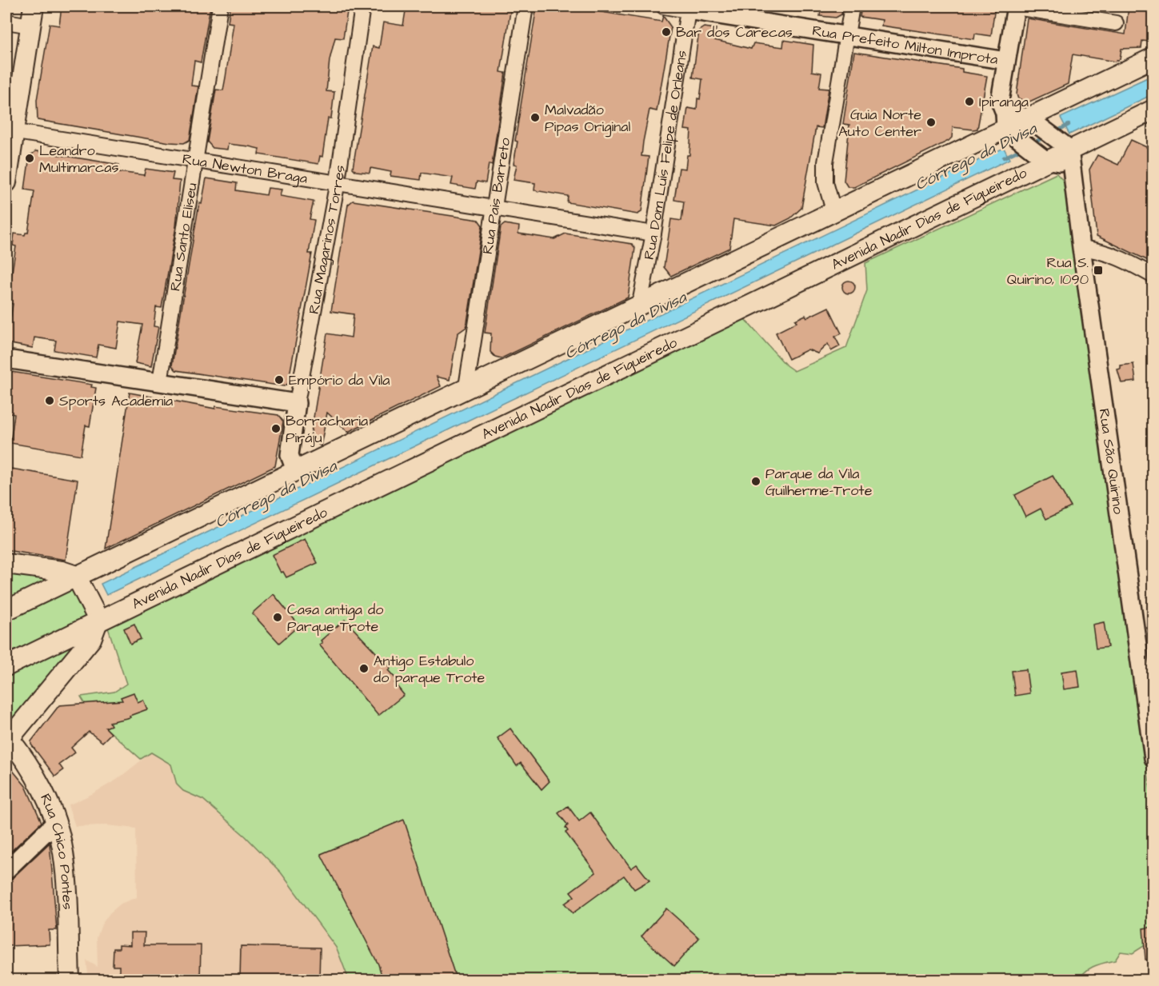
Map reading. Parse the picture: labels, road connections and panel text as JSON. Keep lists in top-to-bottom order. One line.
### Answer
{"streets":{"main road":["Avenida Nadir Dias de Figueiredo","Rua Chico Pontes"],"street":["Rua Prefeito Milton Improta","Rua Dom Luís Felipe de Orleans","Rua Newton Braga","Rua Pais Barreto","Rua Santo Eliseu","Rua Magarinos Torres","Rua São Quirino"]},"crossings":[["Rua Prefeito Milton Improta","Rua Dom Luís Felipe de Orleans"],["Rua Dom Luís Felipe de Orleans","Rua Newton Braga"],["Rua Newton Braga","Rua Pais Barreto"],["Rua Newton Braga","Rua Santo Eliseu"],["Rua Newton Braga","Rua Magarinos Torres"],["Avenida Nadir Dias de Figueiredo","Rua São Quirino"]],"water":["Córrego da Divisa"],"places":{"other":["Bar dos Carecas","Ipiranga","Malvadão Pipas Original","Guia Norte Auto Center","Leandro Multimarcas","Empório da Vila","Sports Academia","Borracharia Piráju","Parque da Vila Guilherme-Trote","Casa antiga do Parque Trote","Antigo Estabulo do parque Trote"],"transit":["Rua S. Quirino, 1090"]}}
